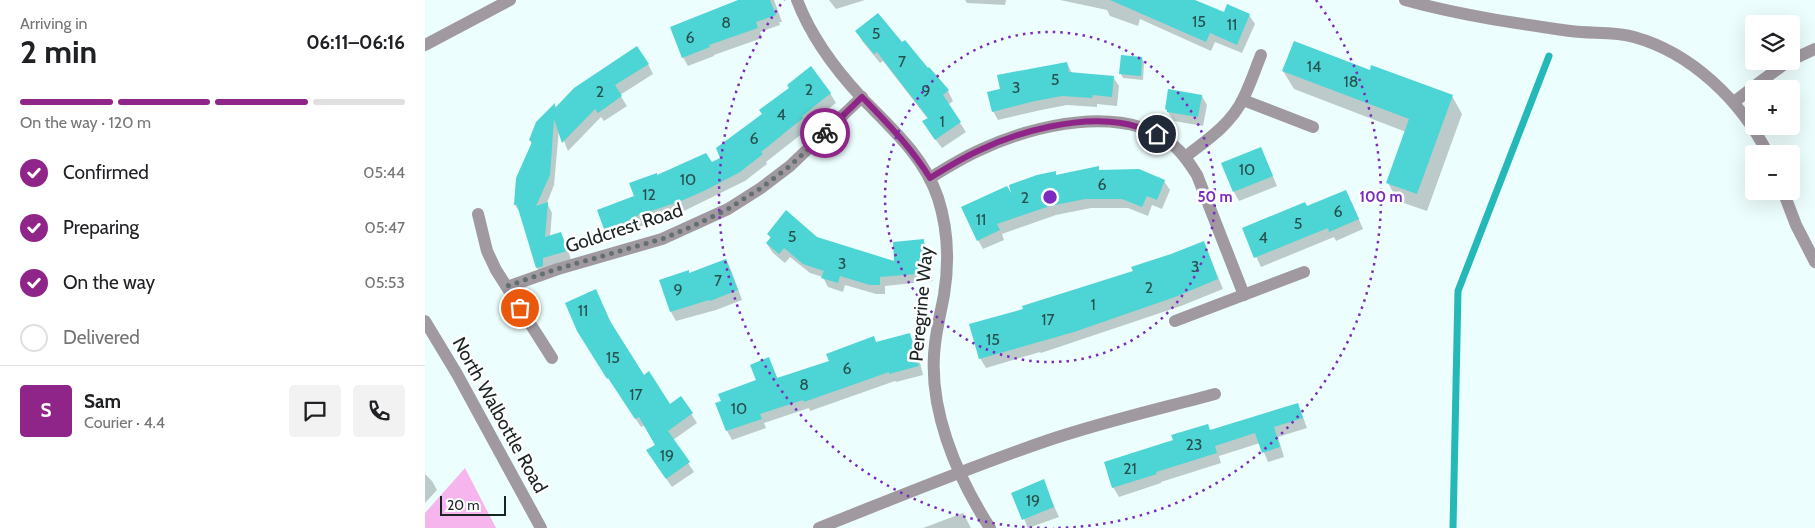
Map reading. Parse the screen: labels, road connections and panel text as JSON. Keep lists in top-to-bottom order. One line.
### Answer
{"streets":{"street":["Goldcrest Road","Peregrine Way","North Walbottle Road"]},"crossings":[["Goldcrest Road","Peregrine Way"]],"house_numbers":["15","8","11","5","6","7","14","5","18","3","2","9","2","4","1","6","10","10","6","12","2","6","11","5","5","4","3","3","7","2","9","1","11","17","15","15","6","8","17","10","23","19","21","19"],"scale_bar":"20 m","page":{"heading":["2 min","Arriving in","06:11–06:16"],"panel":["Sam","Courier · 4.4"],"map_buttons":["+","−"],"bar":"On the way · 120 m","list":[["Confirmed","05:44"],["Preparing","05:47"],["On the way","05:53"],"Delivered"],"round":"S","scale":"20 m"},"rings":["50 m","100 m"]}
